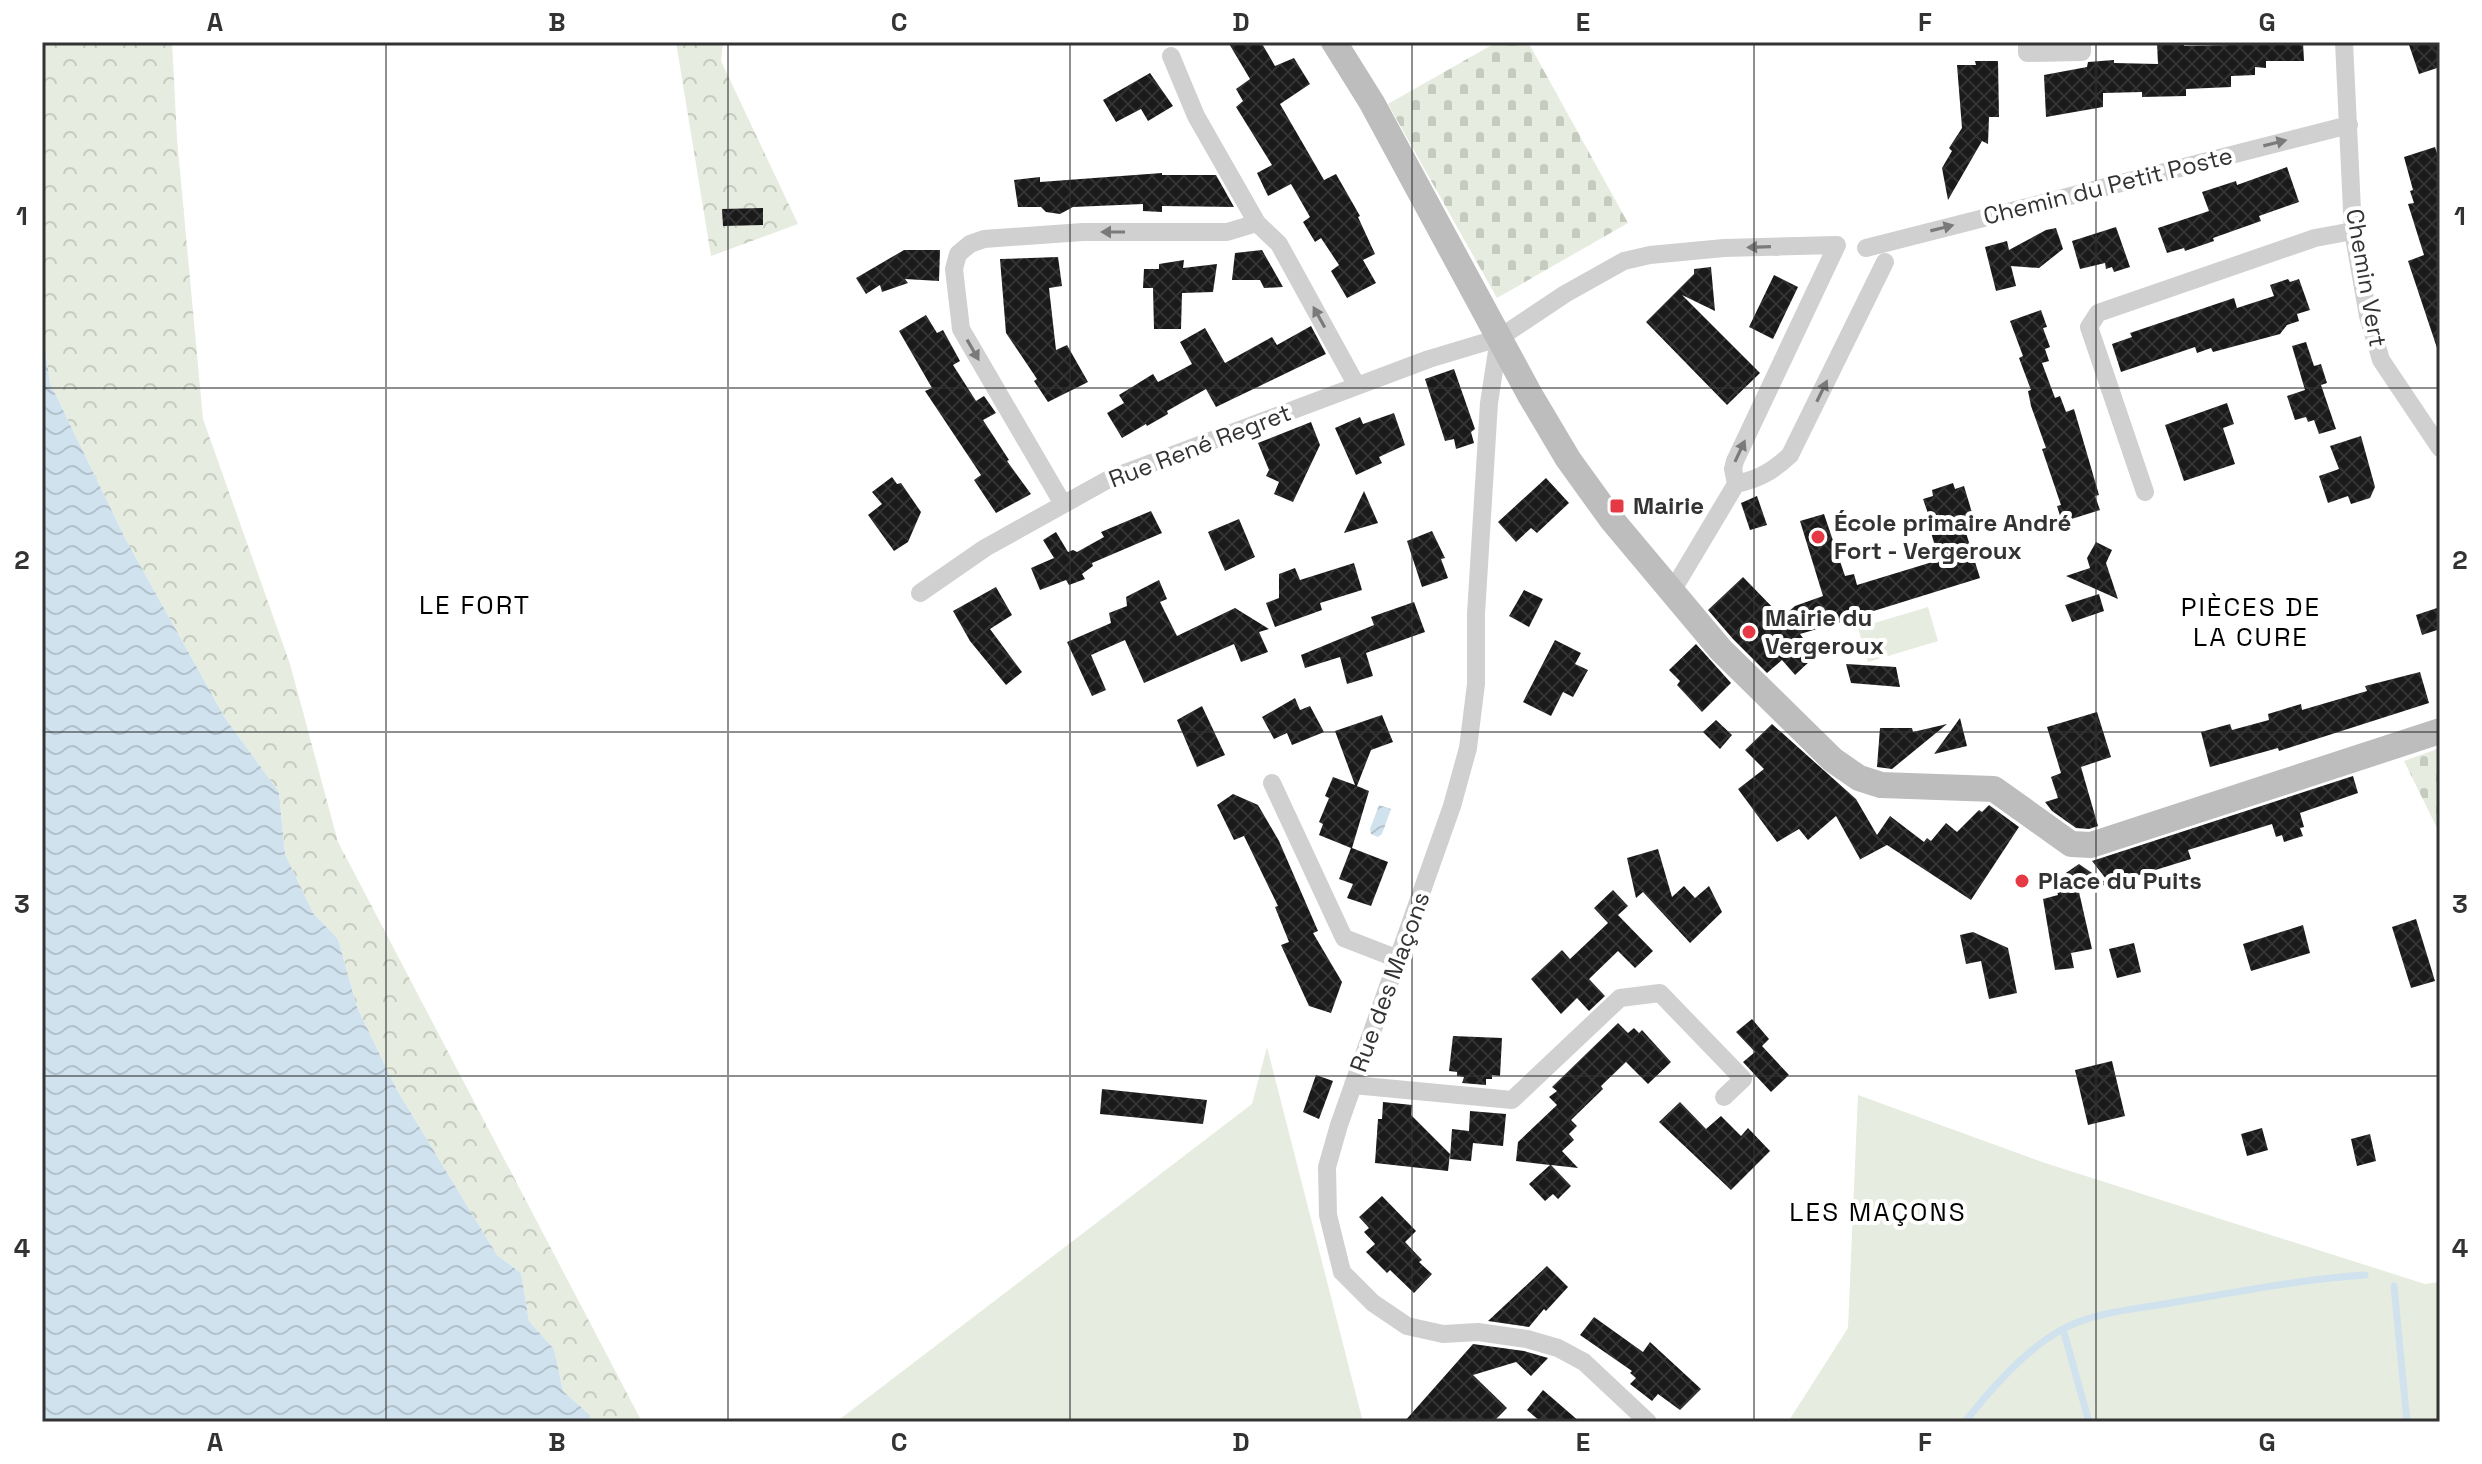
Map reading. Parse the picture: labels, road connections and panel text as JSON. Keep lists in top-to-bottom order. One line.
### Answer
{"streets":{"street":["Chemin du Petit Poste","Chemin Vert","Rue René Regret","Rue des Maçons"]},"crossings":[["Chemin du Petit Poste","Chemin Vert"],["Rue René Regret","Rue des Maçons"]],"one_way":["Chemin du Petit Poste"],"districts":["LE FORT","PIÈCES DE LA CURE","LES MAÇONS"],"places":{"transit":["Mairie"],"other":["École primaire André Fort - Vergeroux","Mairie du Vergeroux","Place du Puits"]},"grid":{"columns":["A","B","C","D","E","F","G"],"rows":["1","2","3","4"]}}
